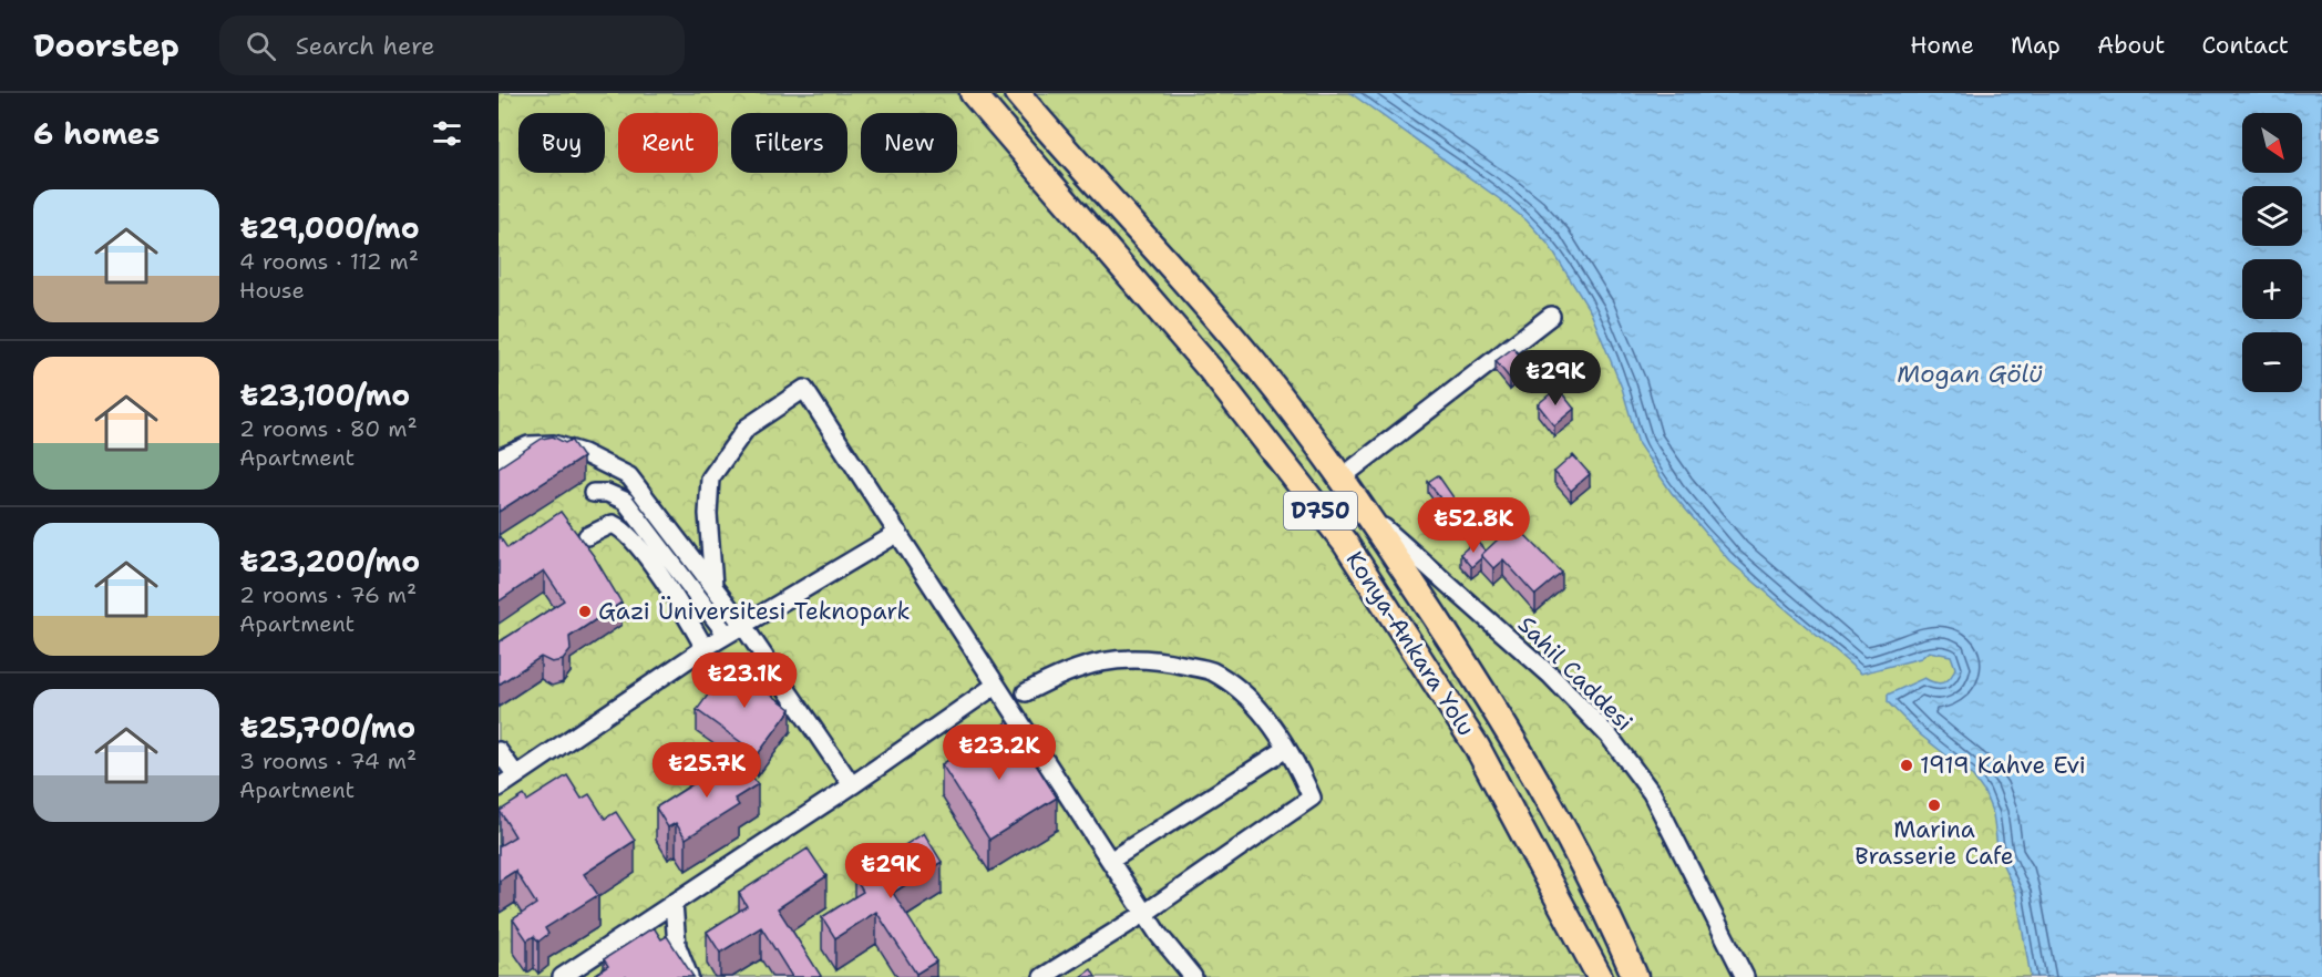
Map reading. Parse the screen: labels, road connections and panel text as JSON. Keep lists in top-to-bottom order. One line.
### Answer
{"streets":{"highway":["D750","Konya-Ankara Yolu"],"street":["Sahil Caddesi"]},"crossings":[["D750","Sahil Caddesi"]],"water":["Mogan Gölü"],"places":["Gazi Üniversitesi Teknopark","1919 Kahve Evi","Marina Brasserie Cafe"],"north":"bottom right","page":{"header":"Doorstep","search":"Search here","nav":["Home","Map","About","Contact"],"heading":"6 homes","map_buttons":["+","−"],"chip":["Buy","Rent","Filters","New"],"list":[{"name":"₺29,000/mo","note":"4 rooms · 112 m² · House"},{"name":"₺23,100/mo","note":"2 rooms · 80 m² · Apartment"},{"name":"₺23,200/mo","note":"2 rooms · 76 m² · Apartment"},{"name":"₺25,700/mo","note":"3 rooms · 74 m² · Apartment"}],"price":["₺29K","₺52.8K","₺23.1K","₺23.2K","₺25.7K","₺29K"]}}
